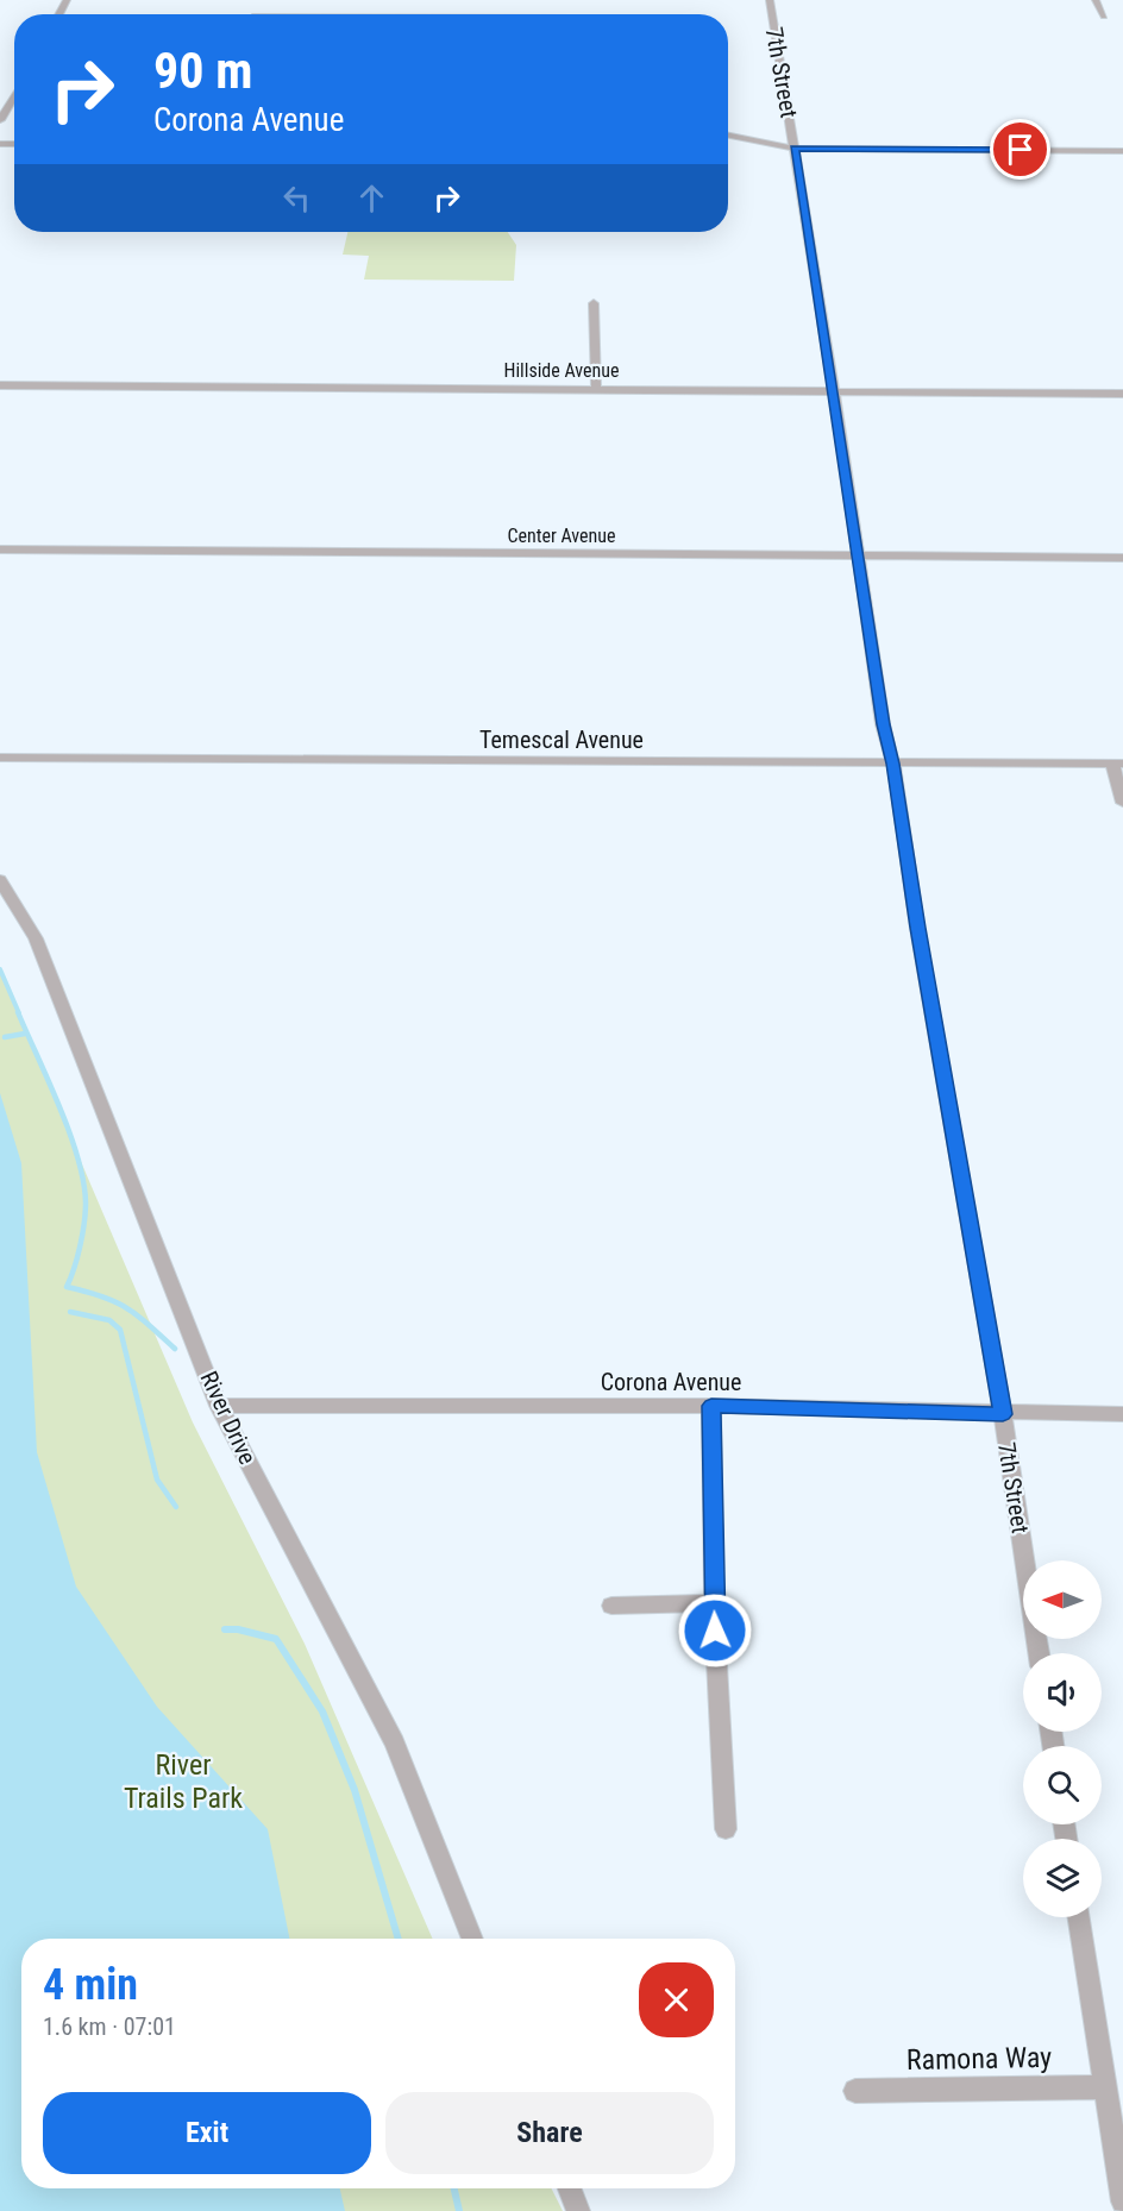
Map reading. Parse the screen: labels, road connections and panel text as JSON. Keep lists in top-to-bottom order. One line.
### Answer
{"streets":{"street":["7th Street","Hillside Avenue","Center Avenue","Temescal Avenue","Corona Avenue","River Drive","Ramona Way"]},"crossings":[["7th Street","Hillside Avenue"],["7th Street","Center Avenue"],["7th Street","Temescal Avenue"],["7th Street","Corona Avenue"],["Corona Avenue","River Drive"]],"parks":["River Trails Park"],"north":"left","page":{"turn":["90 m","Corona Avenue"],"heading":["4 min","1.6 km · 07:01"],"buttons":["Exit","Share"]}}
